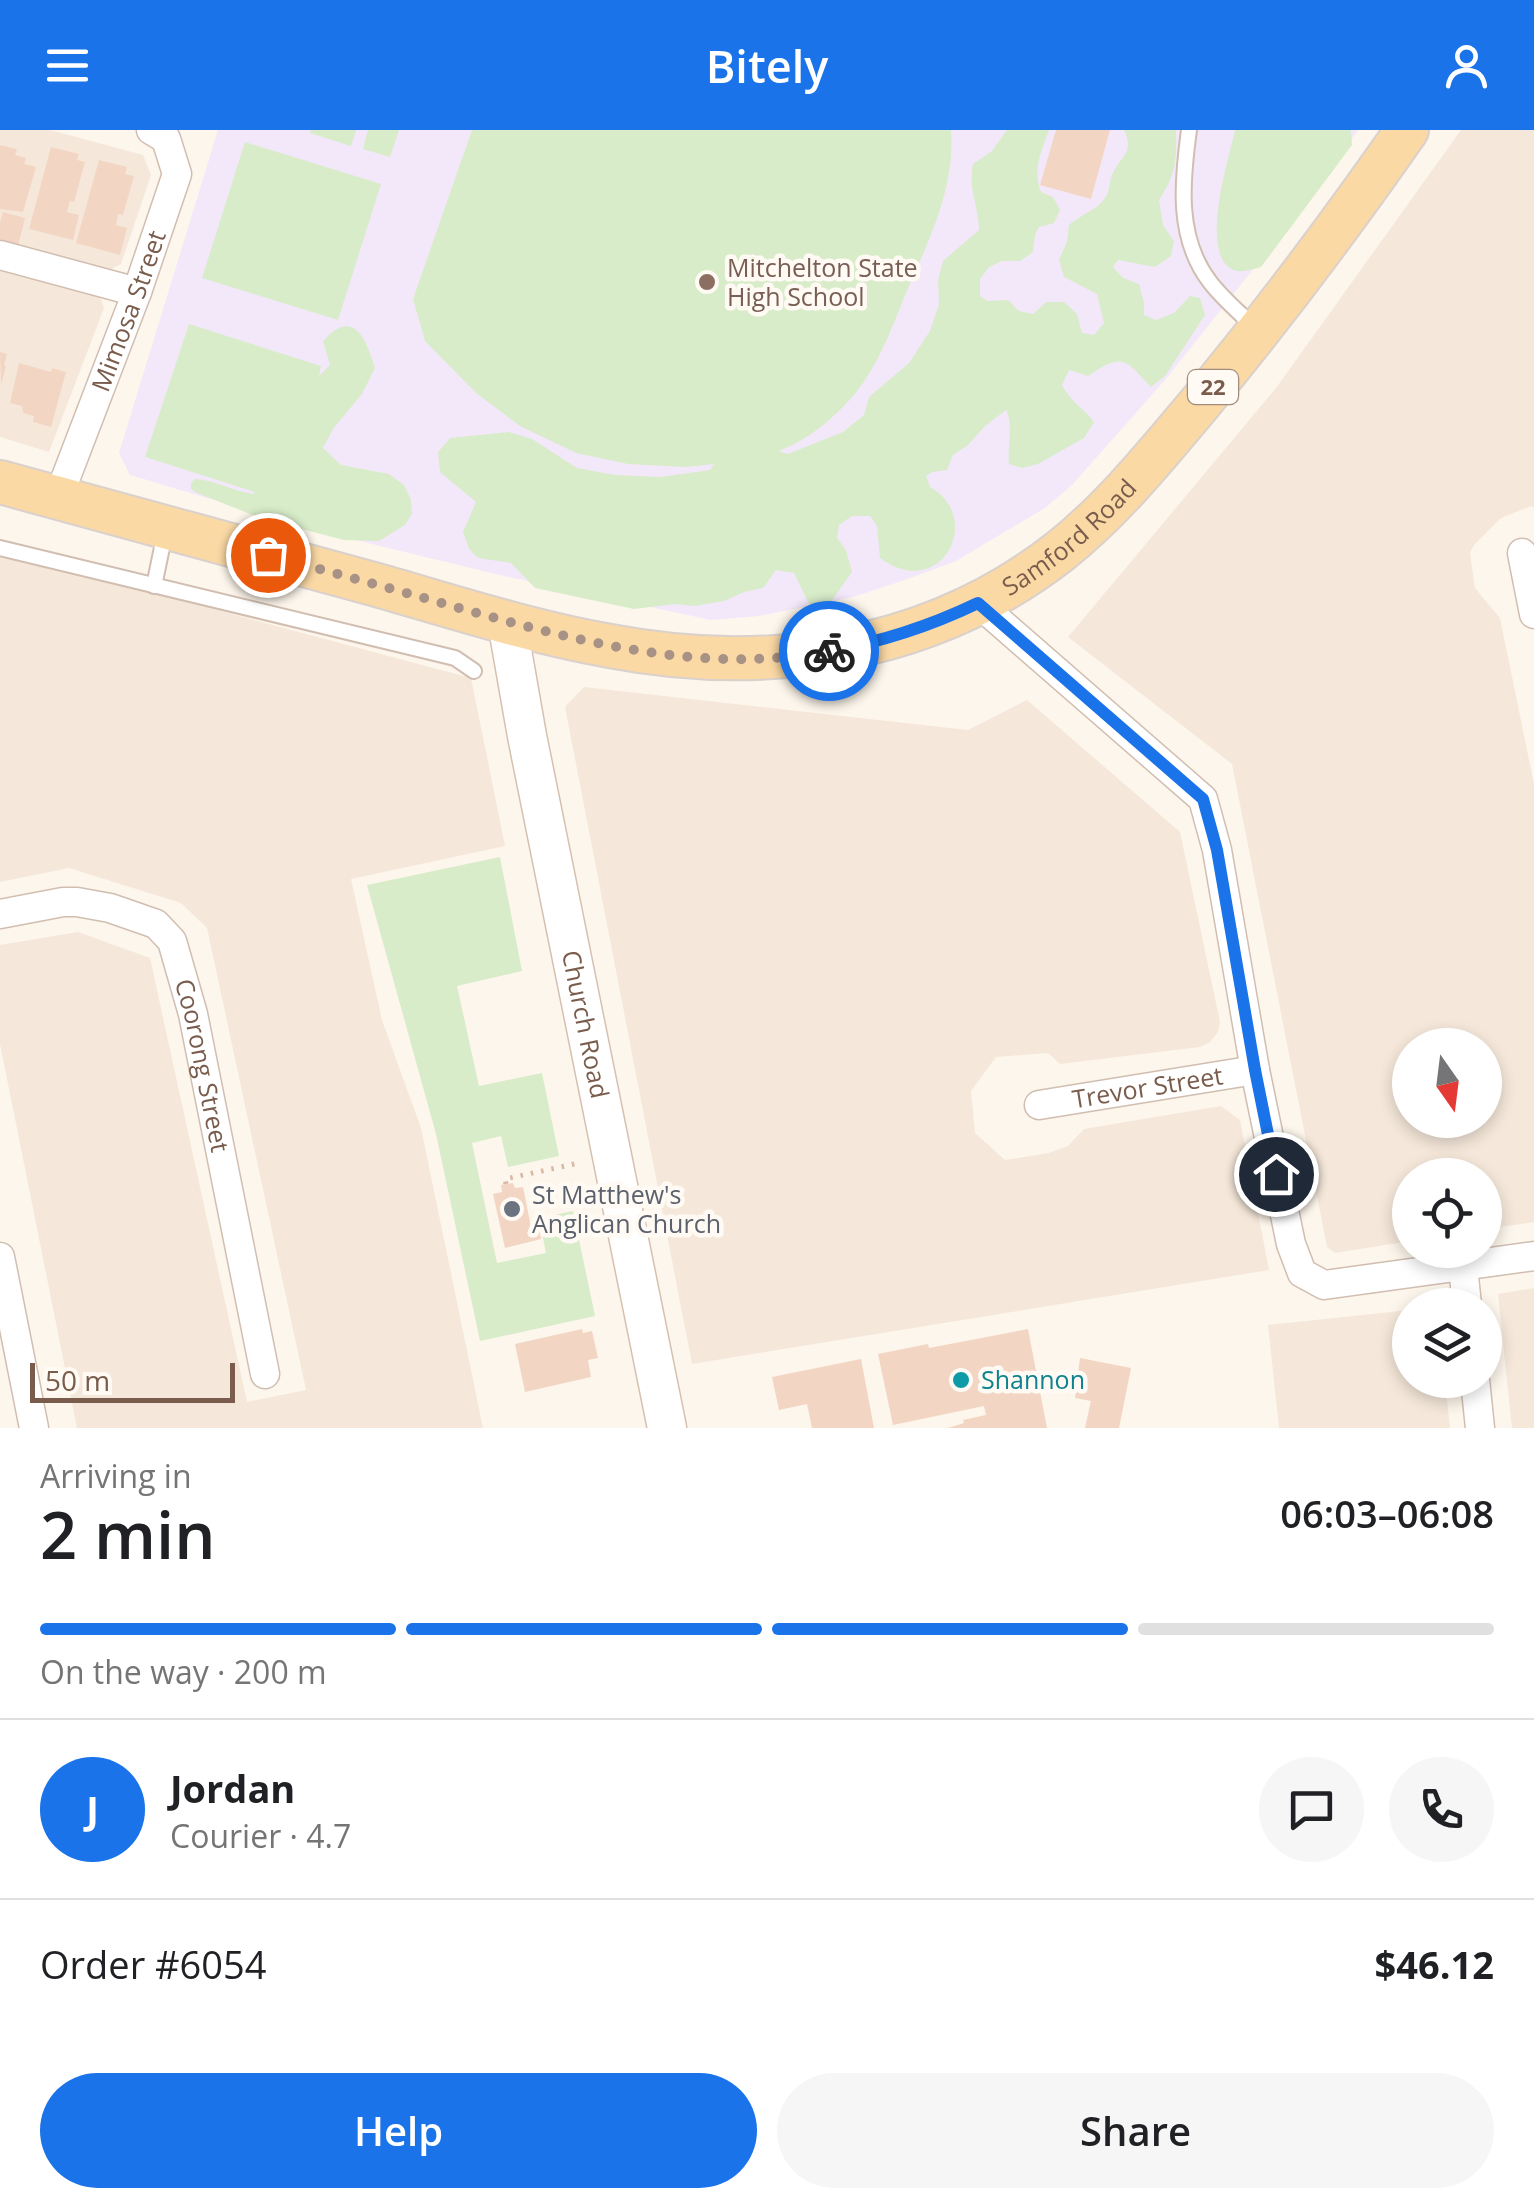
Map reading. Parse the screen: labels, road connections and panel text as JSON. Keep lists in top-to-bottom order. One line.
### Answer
{"streets":{"main road":["22","Samford Road"],"street":["Mimosa Street","Church Road","Coorong Street","Trevor Street"]},"crossings":[["Mimosa Street","Samford Road"],["Samford Road","Church Road"]],"places":["Mitchelton State High School","St Matthew's Anglican Church","Shannon"],"scale_bar":"50 m","north":"bottom","page":{"header":"Bitely","scale":"50 m","heading":["2 min","Arriving in","06:03–06:08"],"panel":["Jordan","Courier · 4.7","Order #6054","$46.12"],"bar":"On the way · 200 m","round":"J","buttons":["Help","Share"]}}
